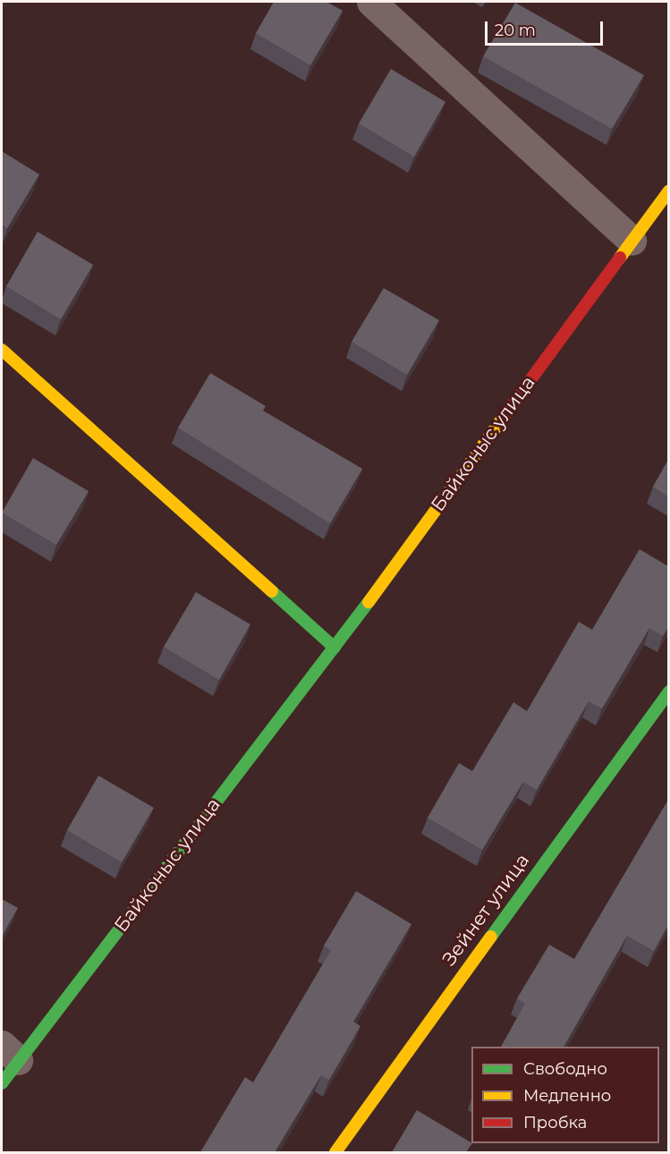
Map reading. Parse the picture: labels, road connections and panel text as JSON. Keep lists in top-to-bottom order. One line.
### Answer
{"streets":{"street":["Байконыс улица","Зейнет улица"]},"legend":["Свободно","Медленно","Пробка"],"scale_bar":"20 m"}
